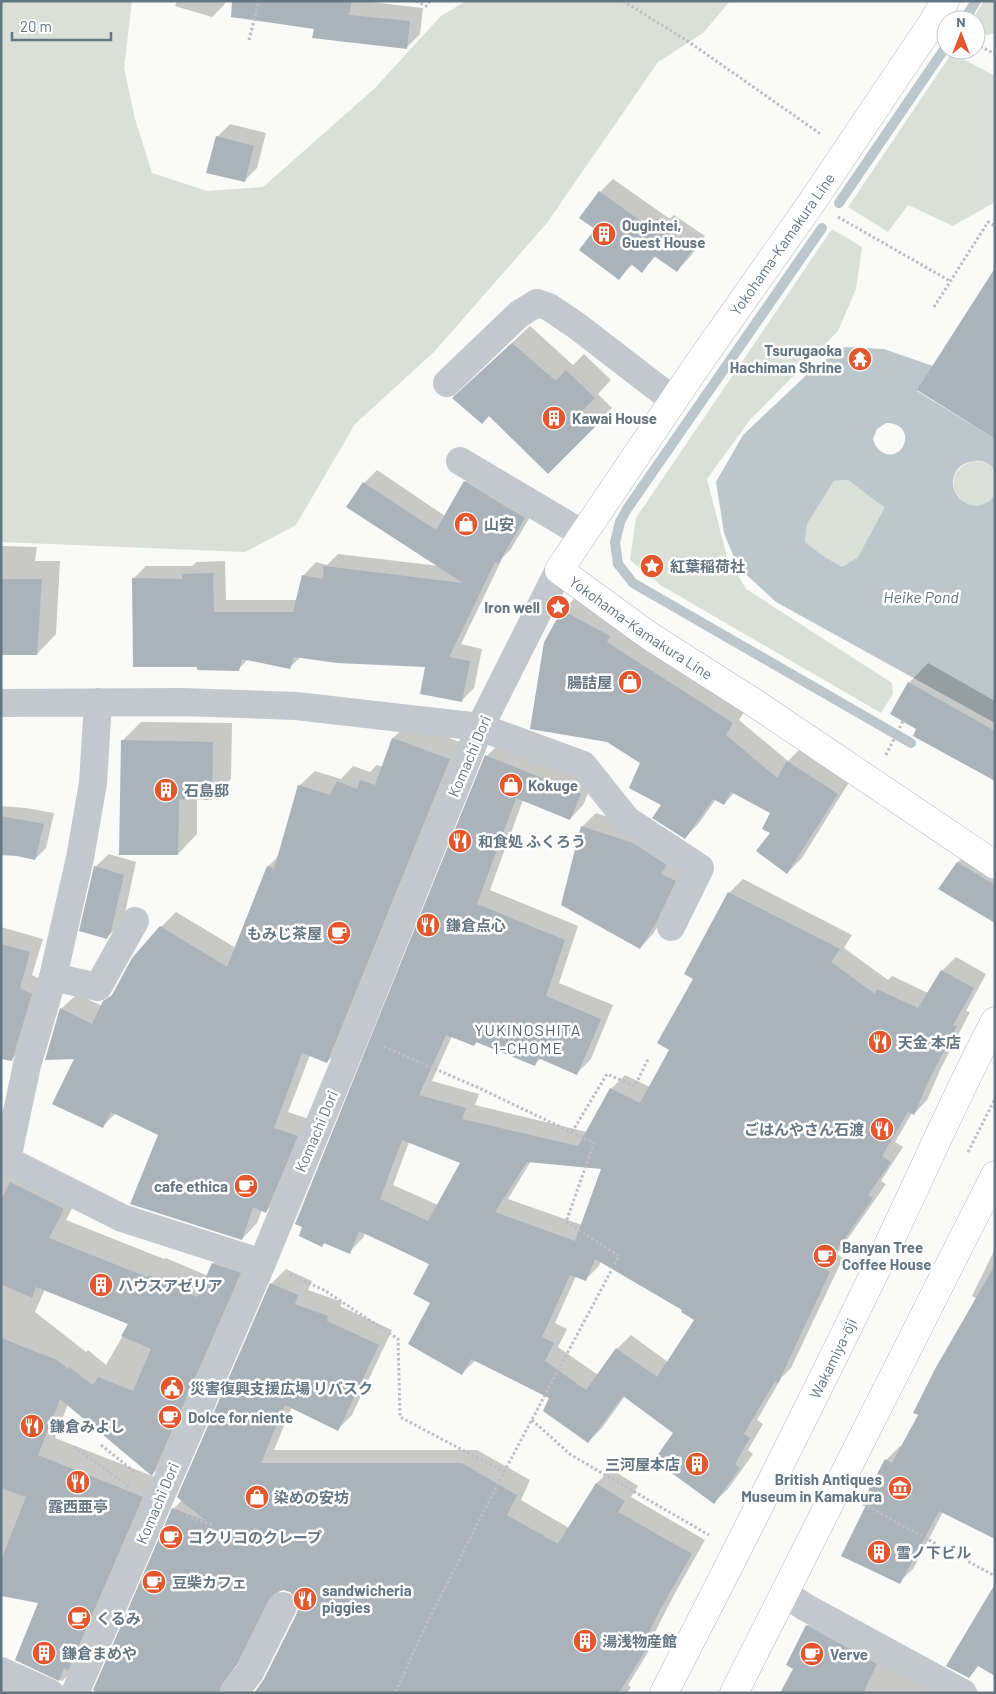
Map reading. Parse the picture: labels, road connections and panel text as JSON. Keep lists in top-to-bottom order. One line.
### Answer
{"streets":{"main road":["Yokohama-Kamakura Line","Wakamiya-ōji"],"street":["Komachi Dori"]},"crossings":[["Yokohama-Kamakura Line","Komachi Dori"]],"districts":["YUKINOSHITA 1-CHOME"],"water":["Heike Pond"],"places":{"building":["Ougintei, Guest House","Kawai House","石島邸","ハウスアゼリア","三河屋本店","雪ノ下ビル","湯浅物産館","鎌倉まめや"],"temple":["Tsurugaoka Hachiman Shrine"],"shop":["山安","腸詰屋","Kokuge","染めの安坊"],"place":["紅葉稲荷社","Iron well"],"restaurant":["和食処 ふくろう","鎌倉点心","天金 本店","ごはんやさん石渡","鎌倉みよし","露西亜亭","sandwicheria piggies"],"cafe":["もみじ茶屋","cafe ethica","Banyan Tree Coffee House","Dolce for niente","コクリコのクレープ","豆柴カフェ","くるみ","Verve"],"public building":["災害復興支援広場 リバスク"],"museum":["British Antiques Museum in Kamakura"]},"scale_bar":"20 m","north":"top"}
